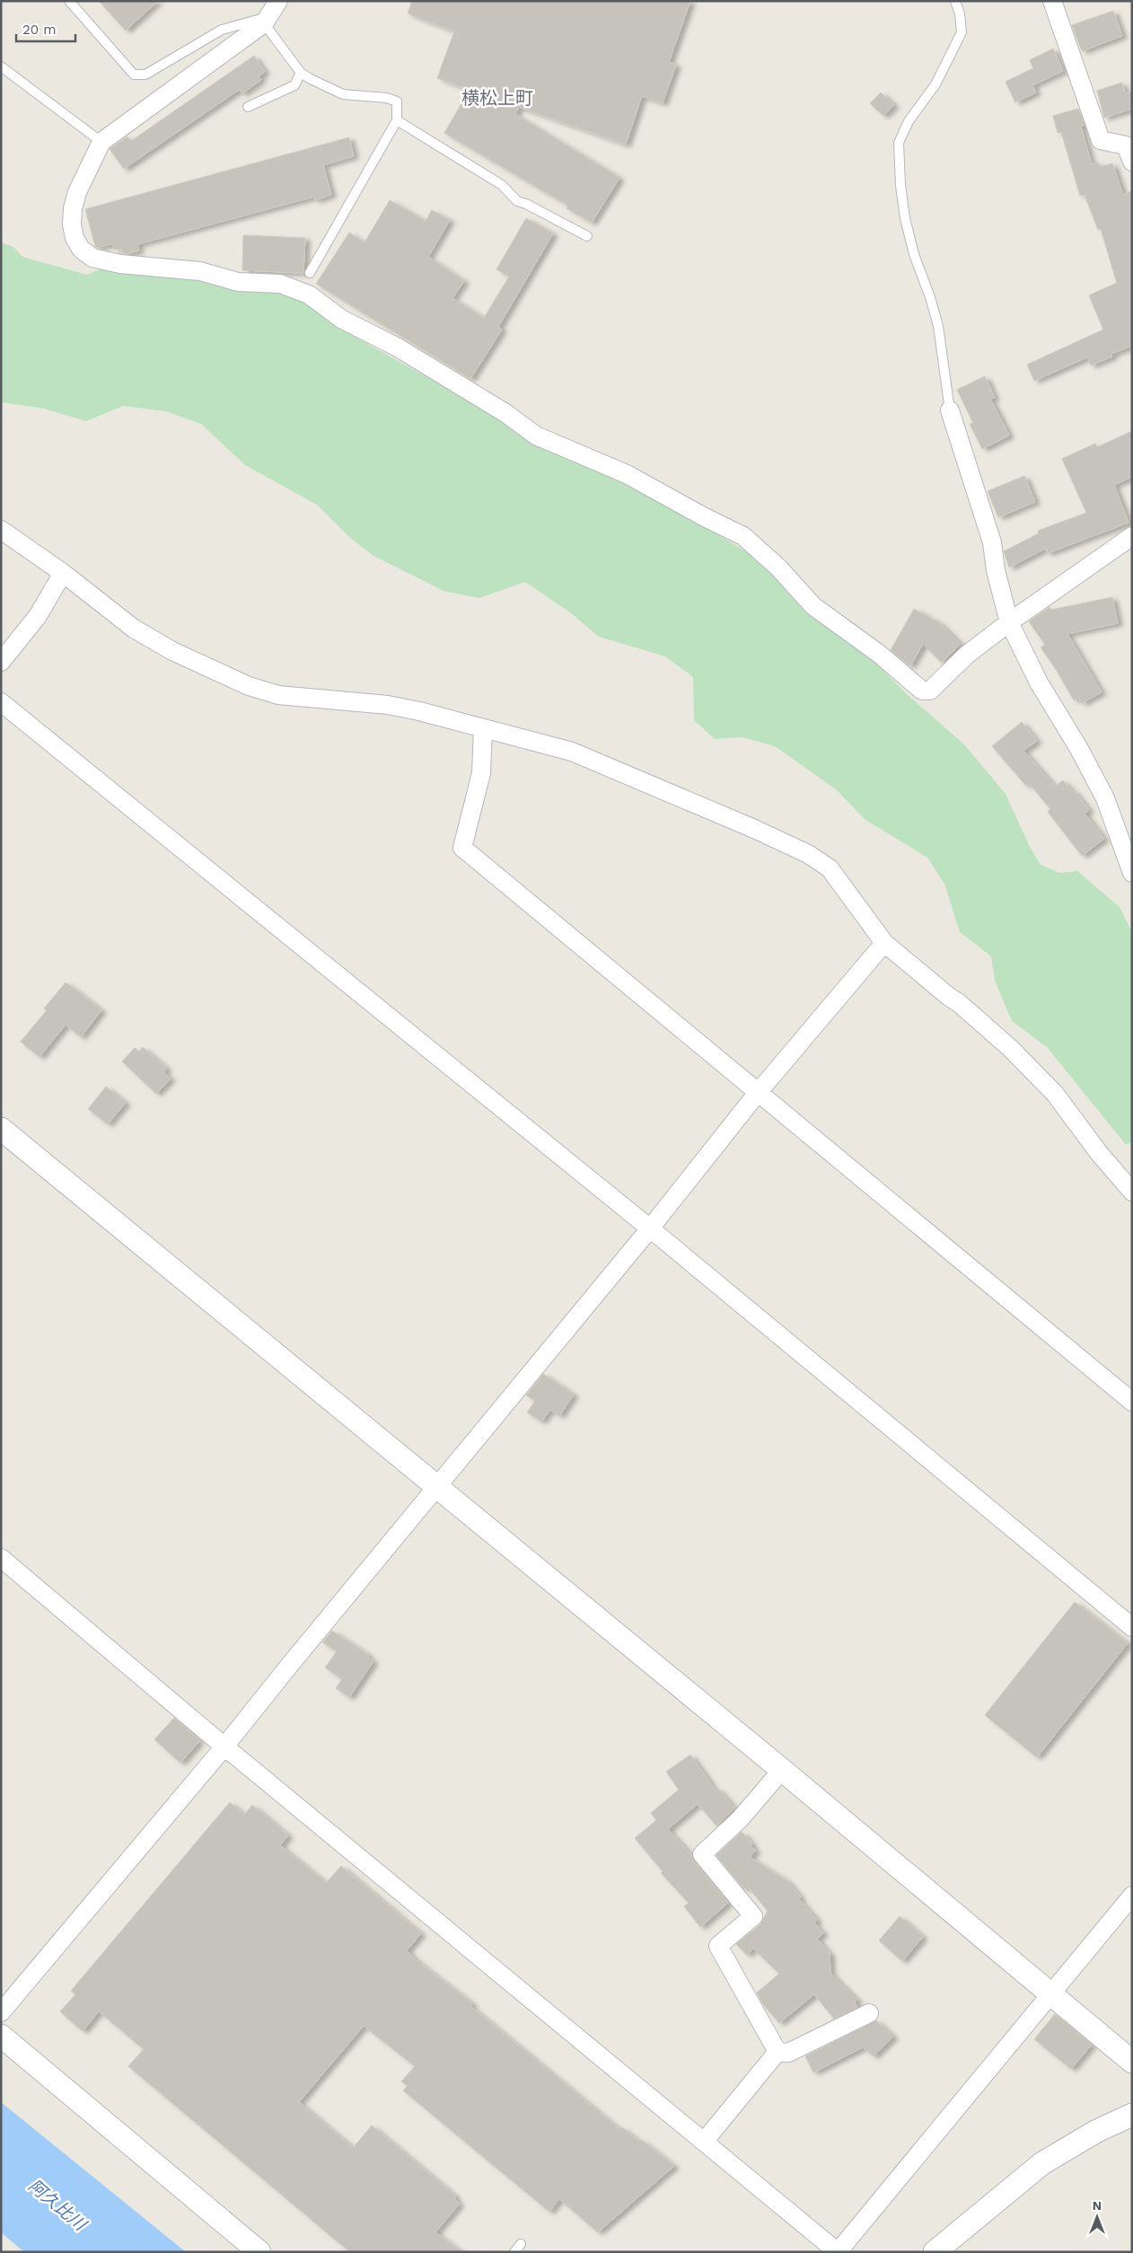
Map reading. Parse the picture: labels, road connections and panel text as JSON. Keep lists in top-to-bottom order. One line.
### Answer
{"districts":["横松上町"],"water":["阿久比川"],"scale_bar":"20 m","north":"top"}
